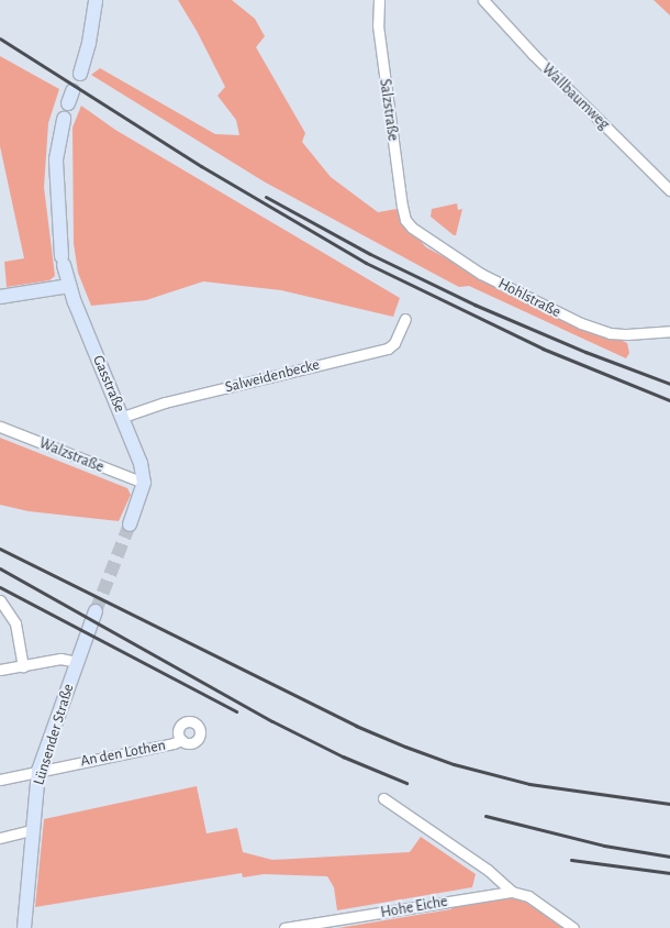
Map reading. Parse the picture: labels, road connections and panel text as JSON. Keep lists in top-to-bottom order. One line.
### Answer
{"streets":{"street":["Wallbaumweg","Salzstraße","Hohlstraße","Salweidenbecke","Gasstraße","Walzstraße","Lünsender Straße","An den Lothen","Hohe Eiche"]},"crossings":[["Salzstraße","Hohlstraße"],["Salweidenbecke","Gasstraße"],["Gasstraße","Walzstraße"],["Lünsender Straße","An den Lothen"]]}
